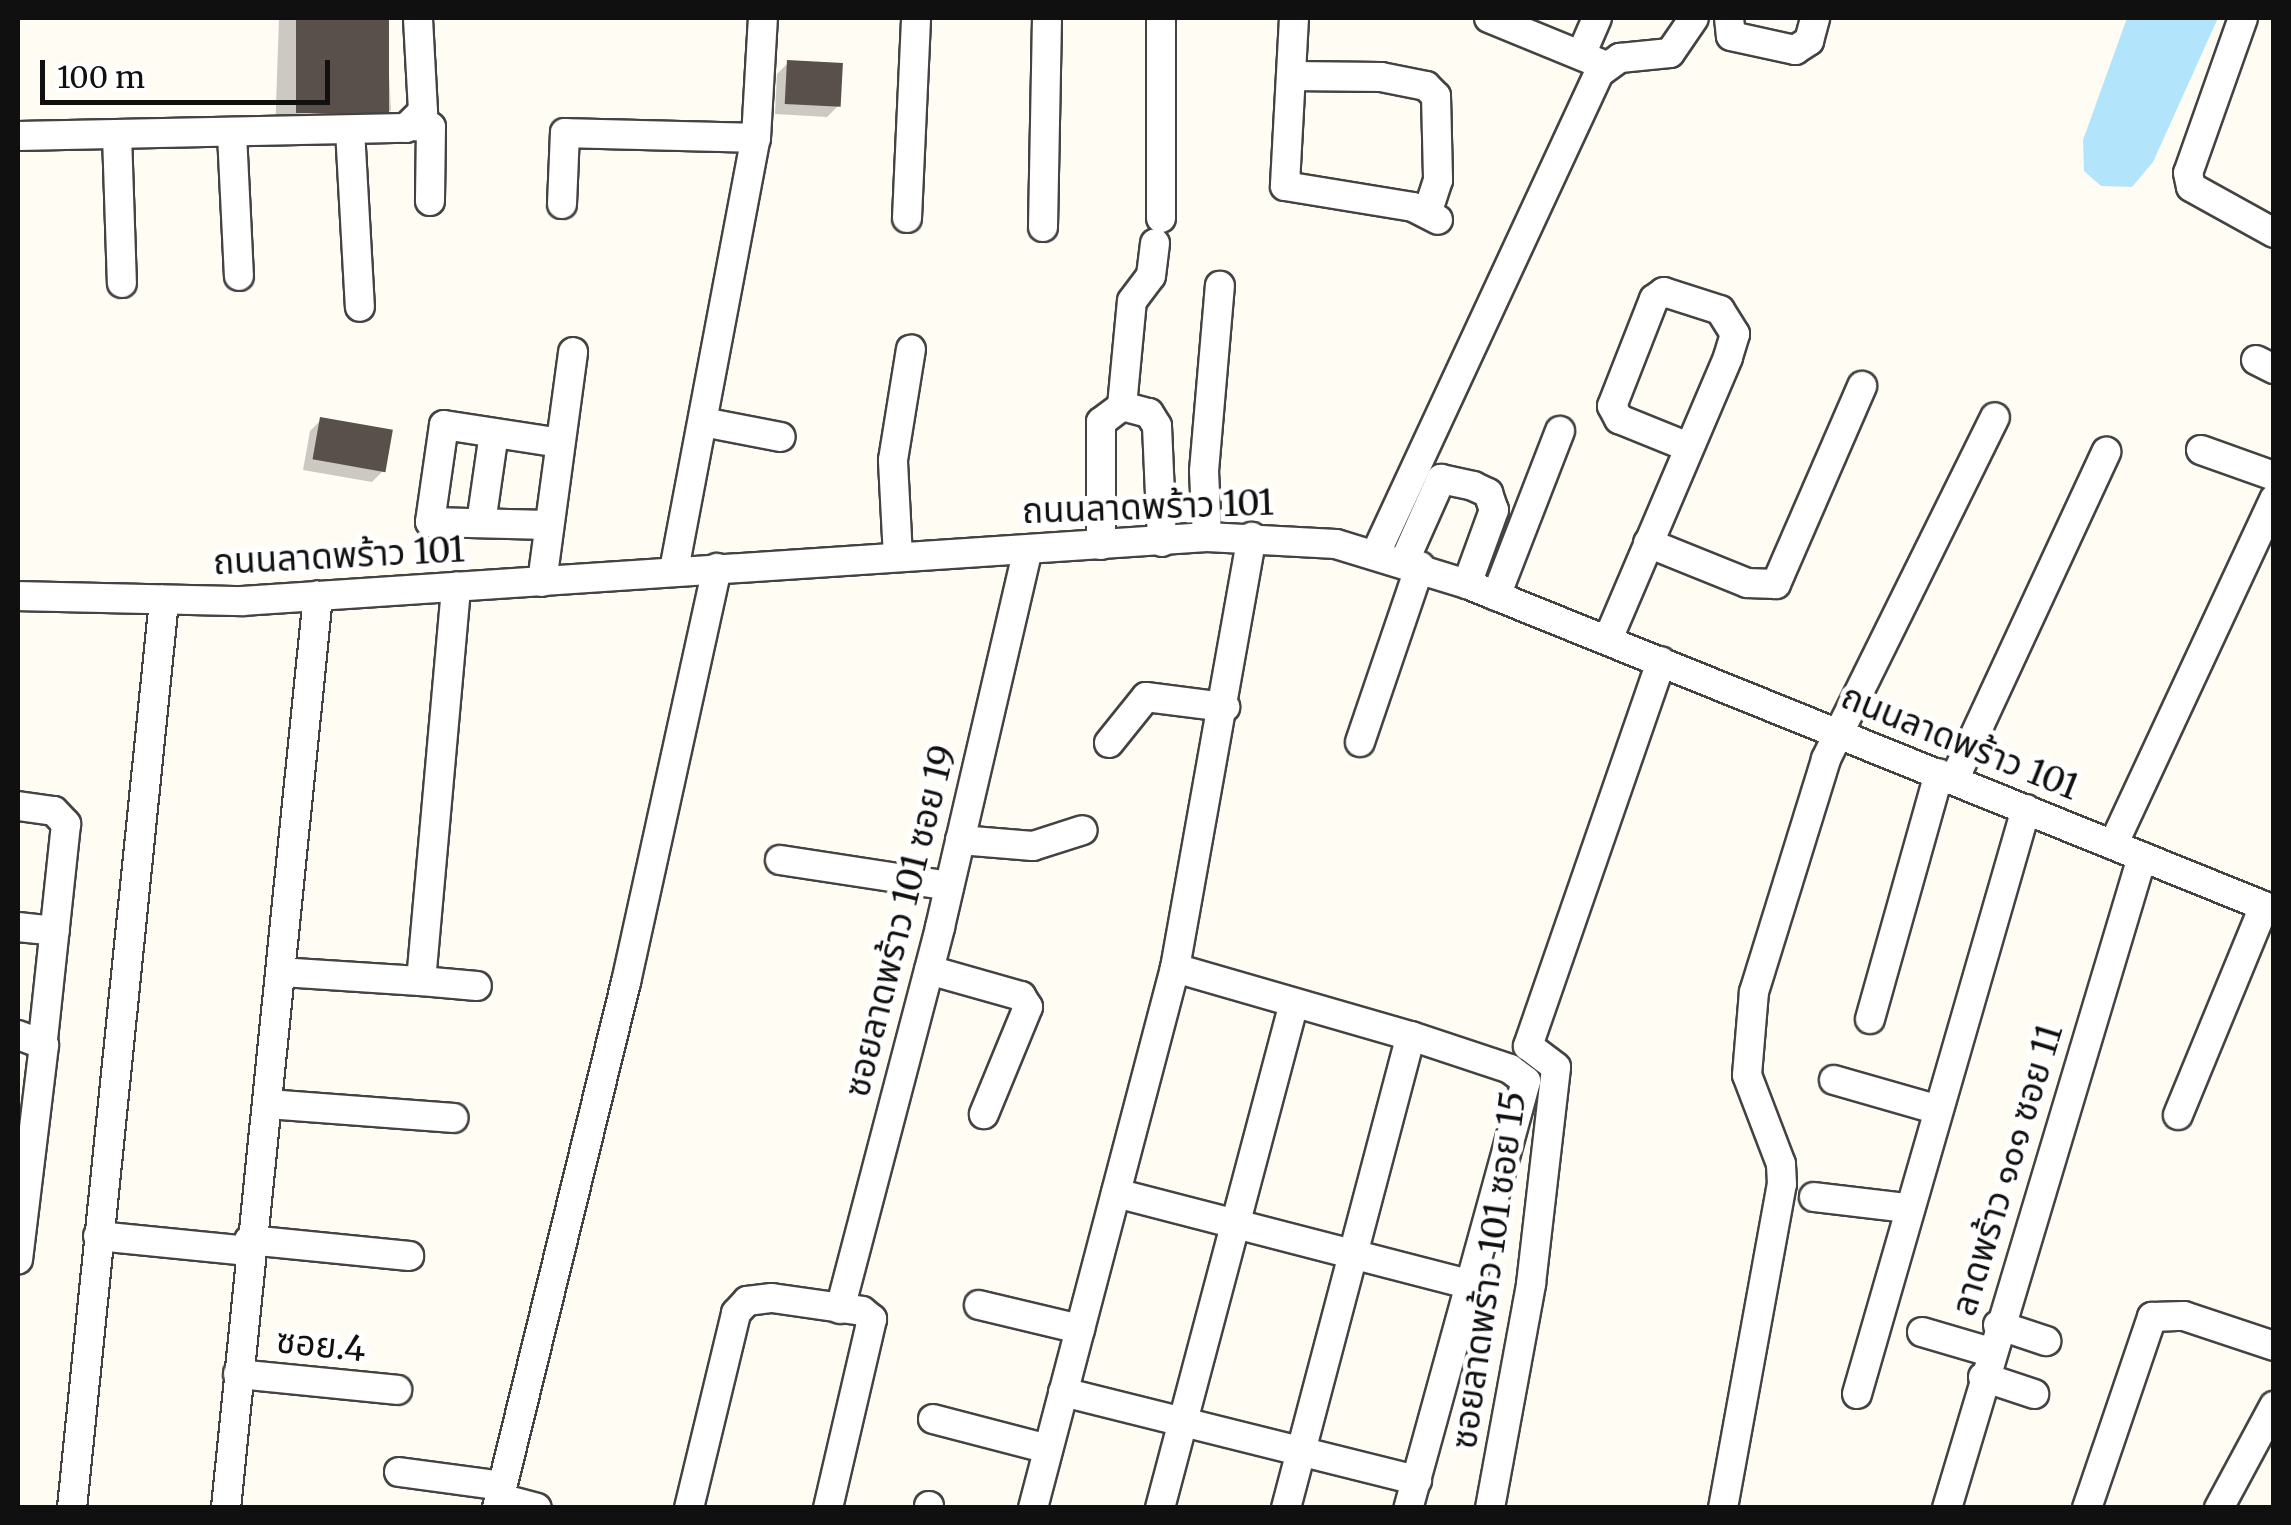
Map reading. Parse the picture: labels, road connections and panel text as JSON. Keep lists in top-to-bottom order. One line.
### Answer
{"streets":{"street":["ถนนลาดพร้าว 101","ซอยลาดพร้าว 101 ซอย 19","ลาดพร้าว ๑๐๑ ซอย 11","ซอยลาดพร้าว 101 ซอย 15","ซอย.4"]},"crossings":[["ถนนลาดพร้าว 101","ซอยลาดพร้าว 101 ซอย 19"],["ถนนลาดพร้าว 101","ลาดพร้าว ๑๐๑ ซอย 11"],["ถนนลาดพร้าว 101","ซอยลาดพร้าว 101 ซอย 15"]],"scale_bar":"100 m"}
